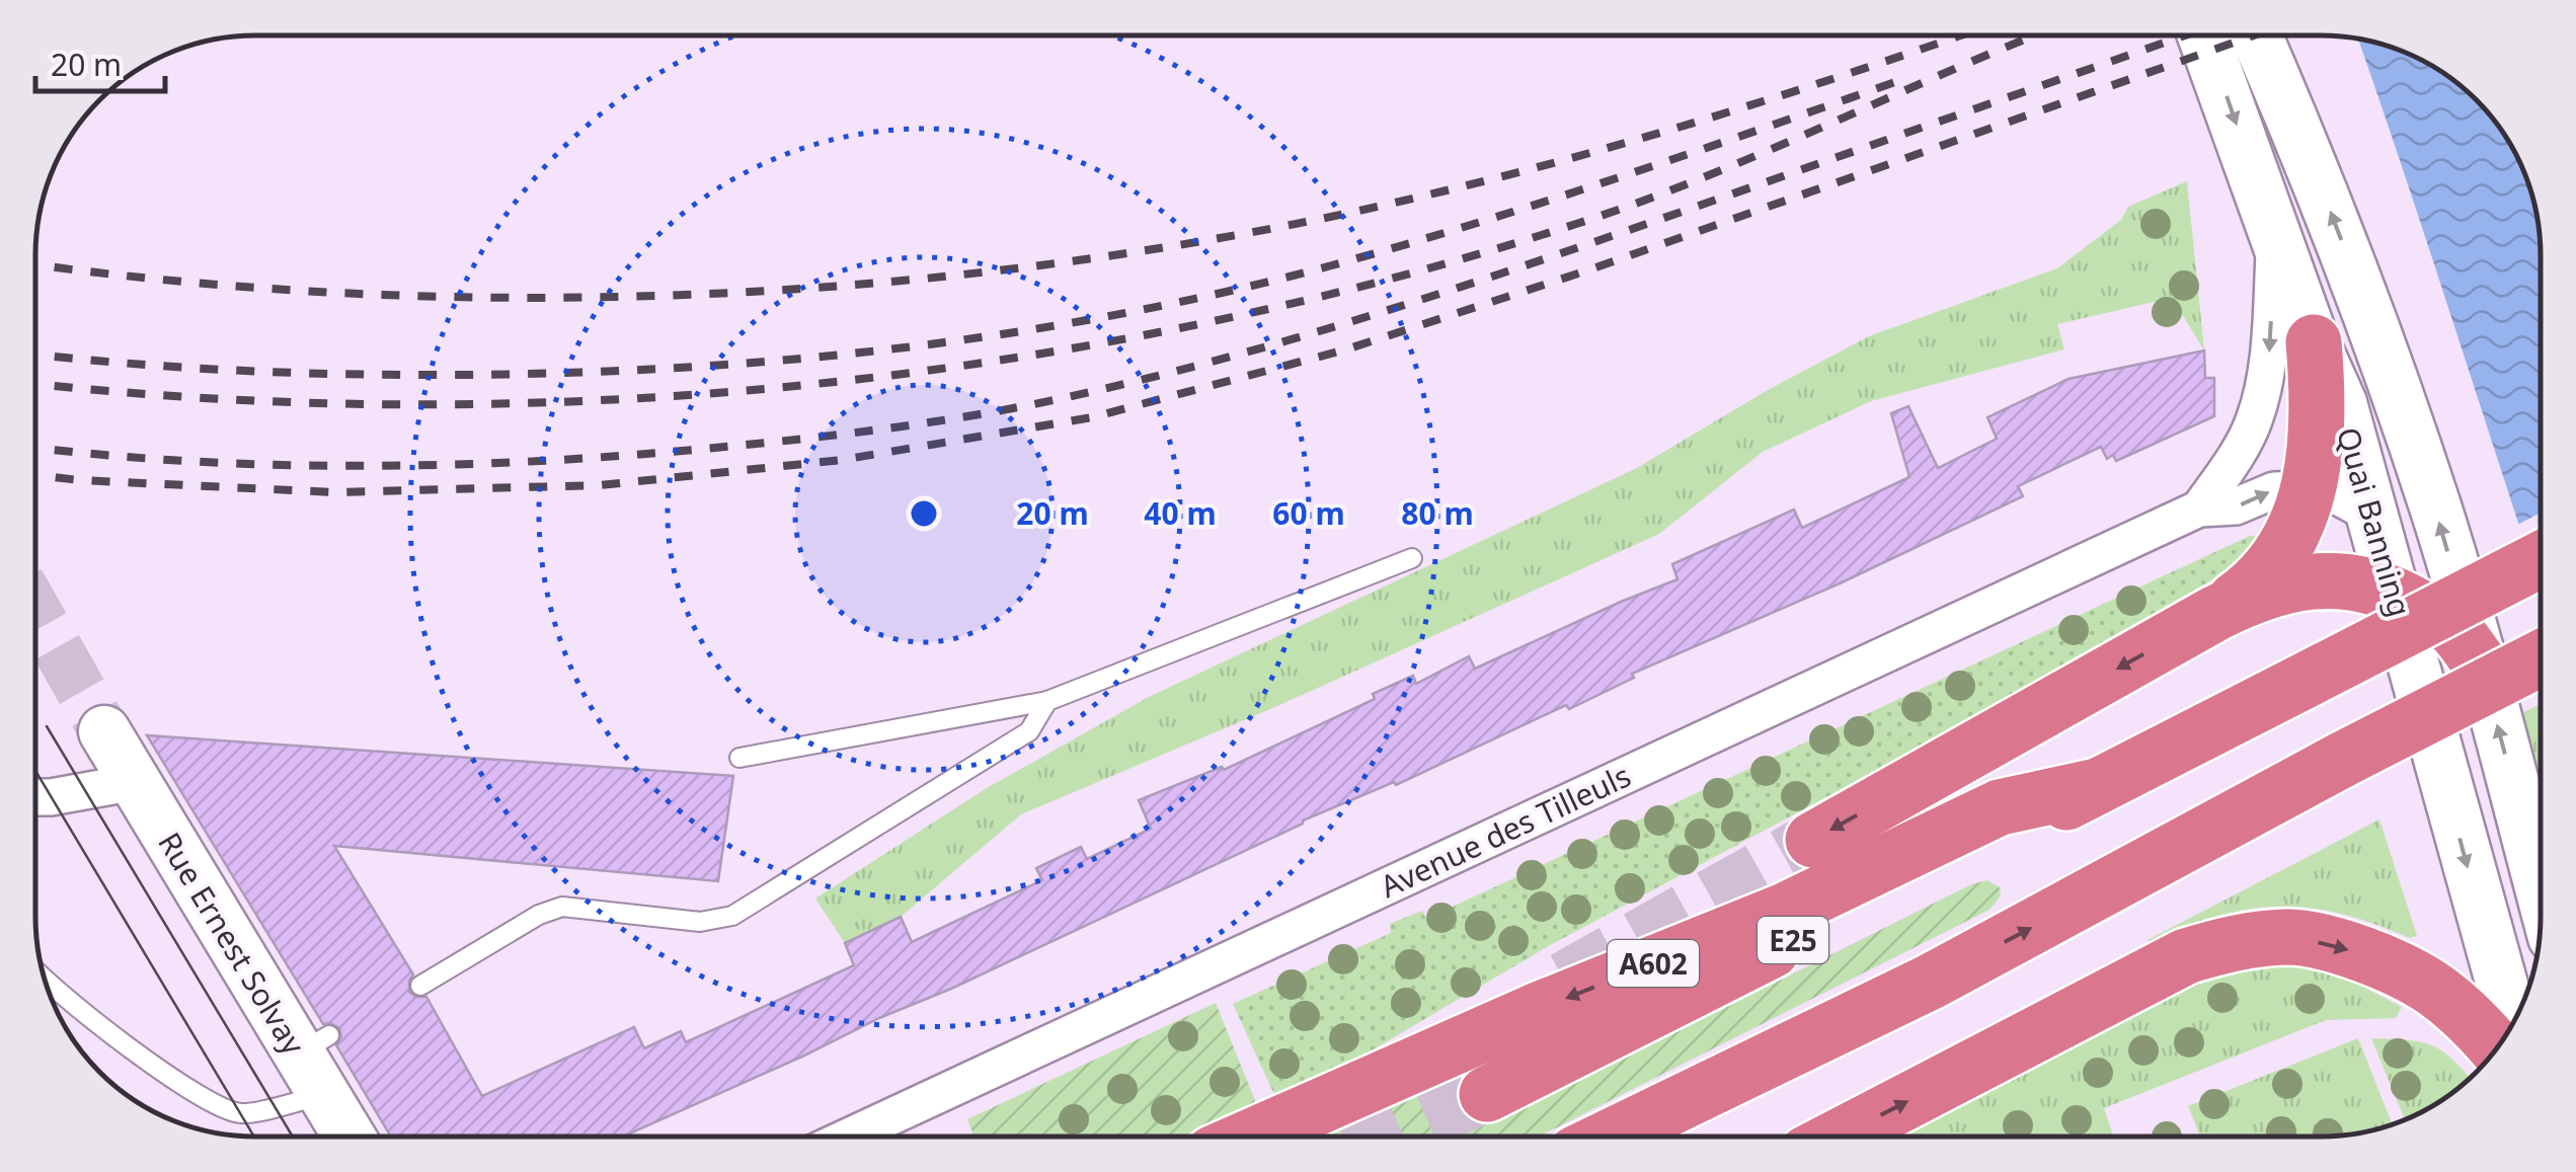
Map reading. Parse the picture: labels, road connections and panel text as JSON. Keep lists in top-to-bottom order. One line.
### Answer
{"streets":{"highway":["E25","A602"],"main road":["Quai Banning","Rue Ernest Solvay"],"street":["Avenue des Tilleuls"]},"crossings":[["Quai Banning","Avenue des Tilleuls"],["E25","A602"]],"scale_bar":"20 m","rings":["20 m","40 m","60 m","80 m"]}
